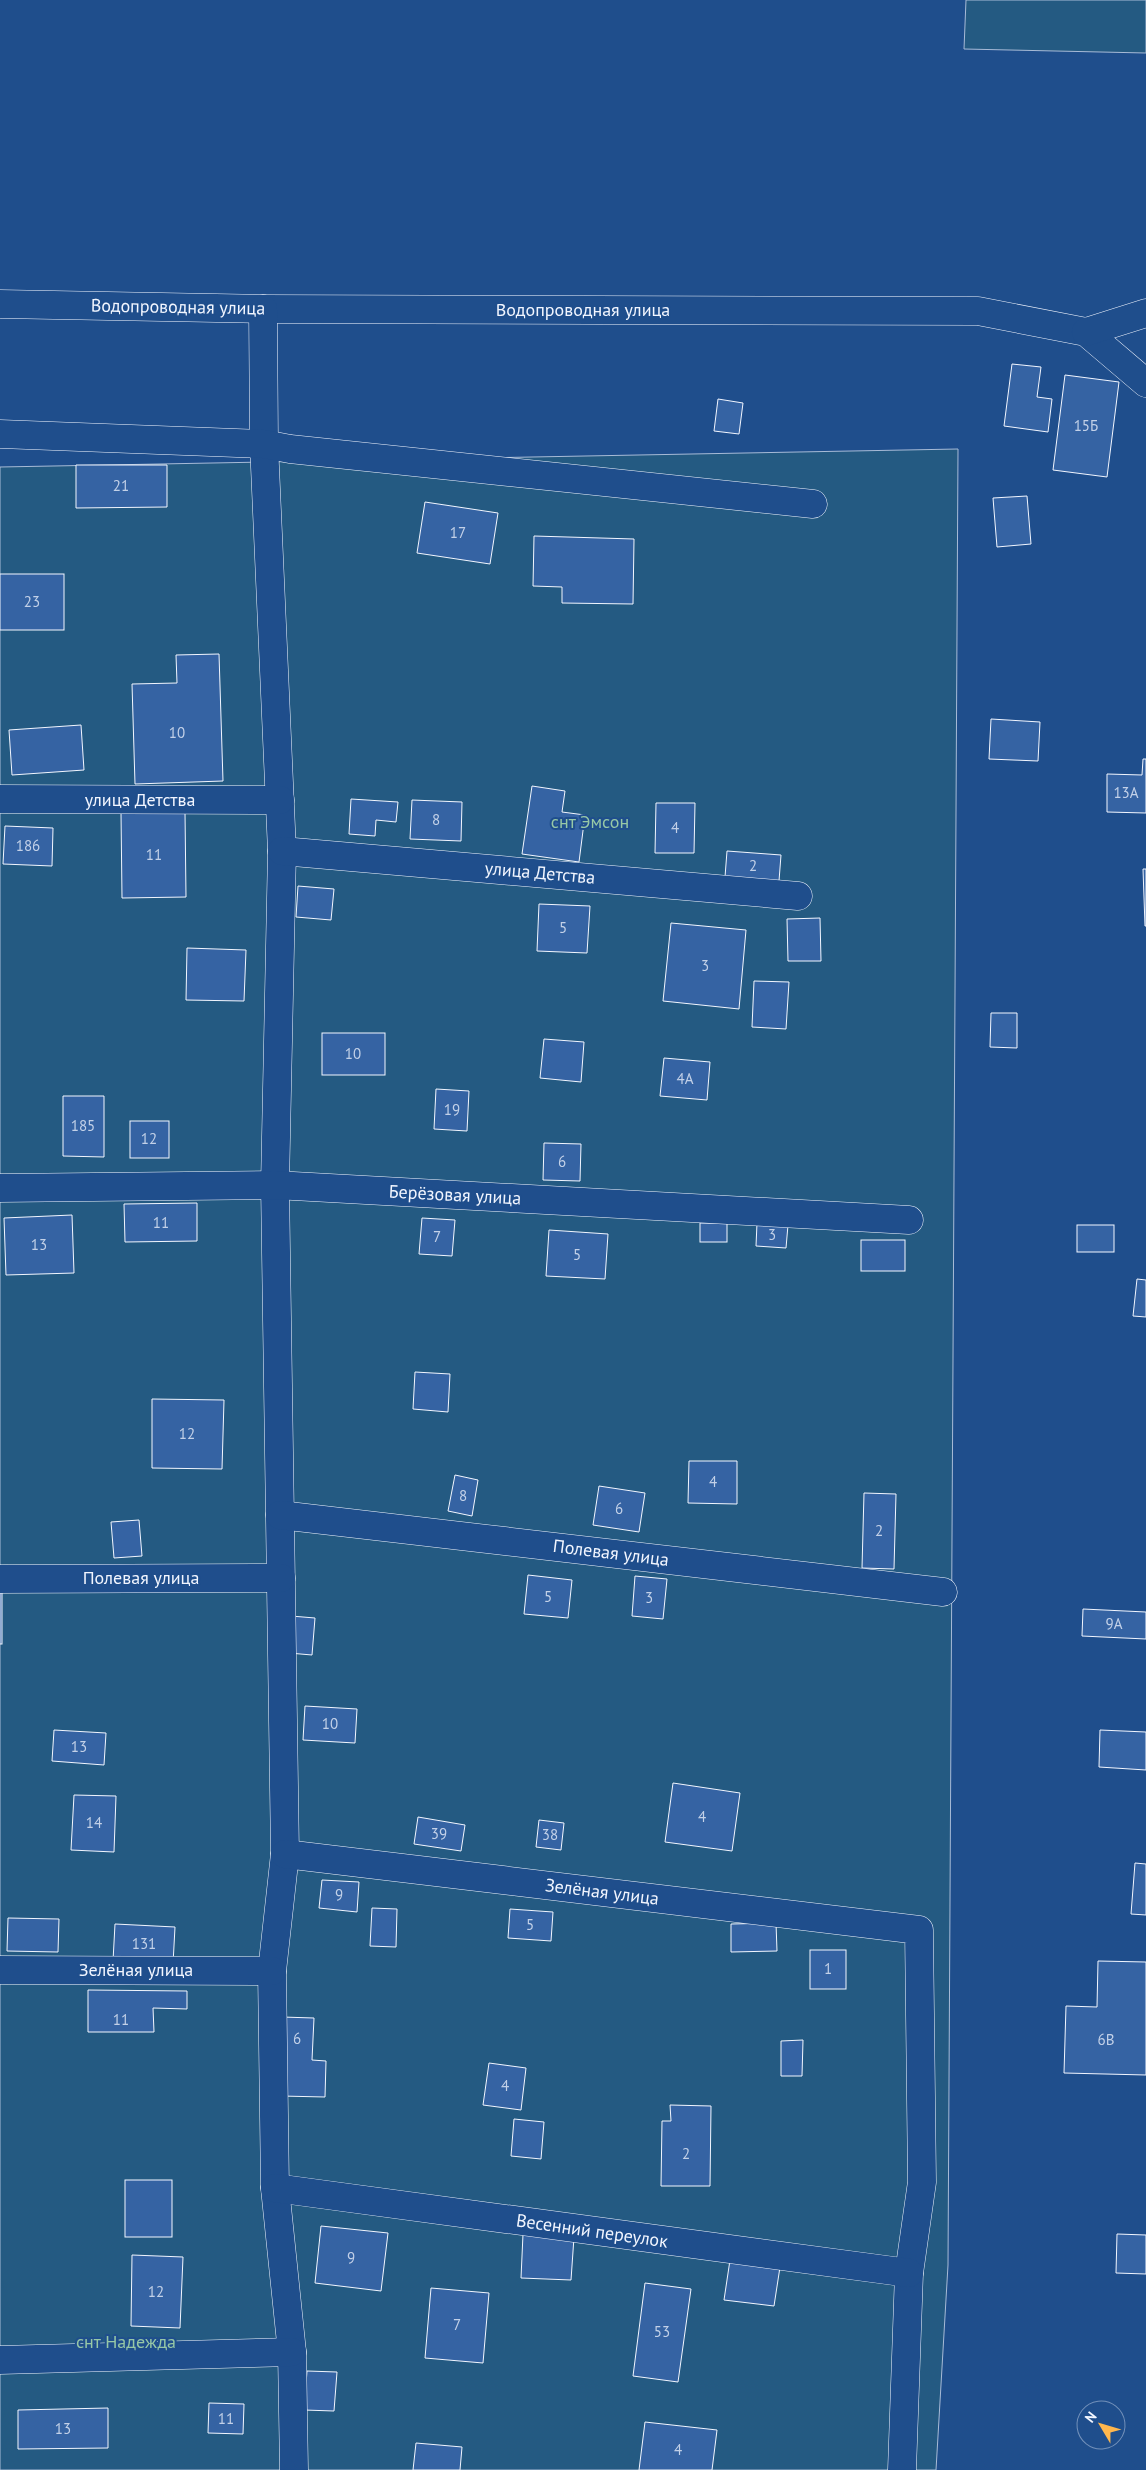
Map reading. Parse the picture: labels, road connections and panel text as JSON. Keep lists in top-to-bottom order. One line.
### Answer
{"streets":{"street":["Водопроводная улица","улица Детства","Берёзовая улица","Полевая улица","Зелёная улица","Весенний переулок"]},"crossings":[["Зелёная улица","Весенний переулок"]],"parks":["снт Эмсон","снт Надежда"],"house_numbers":["15Б","21","17","23","10","13А","8","4","186","11","2","5","3","10","4А","19","185","12","6","11","3","7","13","5","12","4","8","6","2","5","3","9А","10","13","4","14","39","38","9","5","131","1","11","6","6В","4","2","9","12","7","53","11","13","4"],"north":"top left"}
